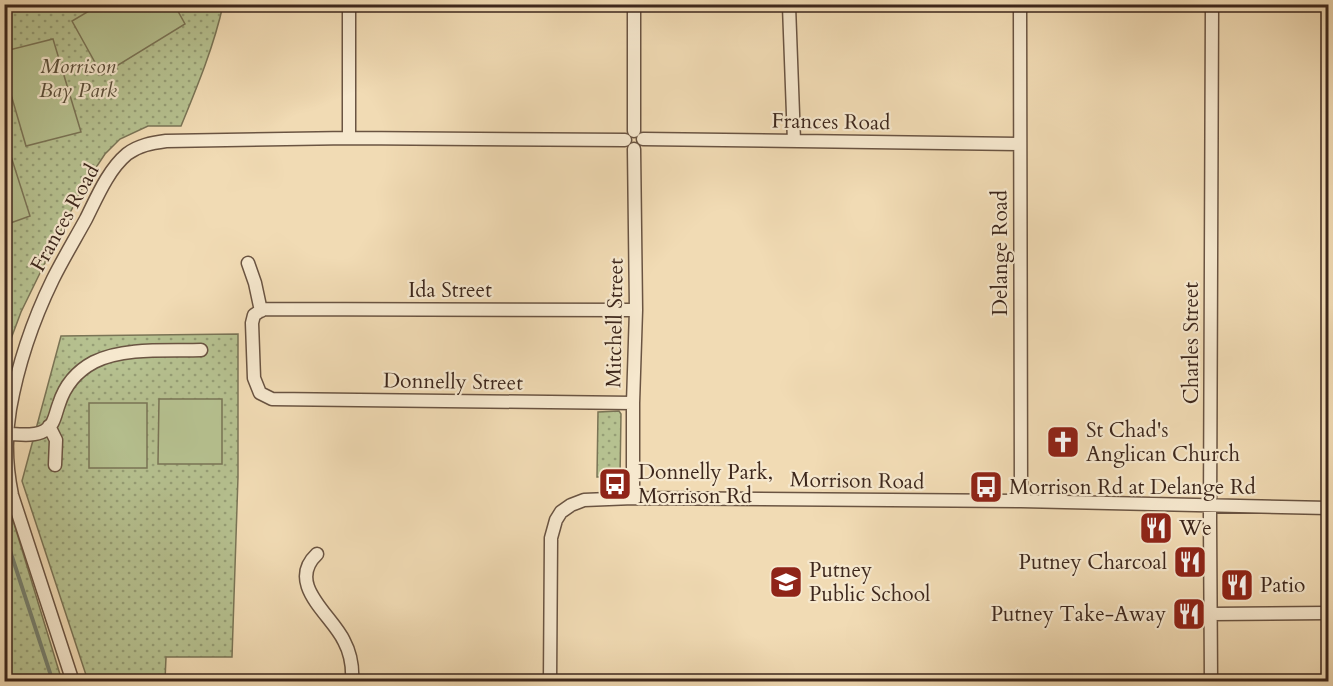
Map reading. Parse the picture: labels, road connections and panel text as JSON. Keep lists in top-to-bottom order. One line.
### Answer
{"streets":{"street":["Frances Road","Delange Road","Ida Street","Mitchell Street","Charles Street","Donnelly Street","Morrison Road"]},"crossings":[["Frances Road","Delange Road"],["Frances Road","Mitchell Street"],["Delange Road","Morrison Road"],["Ida Street","Mitchell Street"],["Ida Street","Donnelly Street"],["Mitchell Street","Donnelly Street"],["Mitchell Street","Morrison Road"],["Charles Street","Morrison Road"]],"parks":["Morrison Bay Park"],"places":{"church":["St Chad's Anglican Church"],"bus stop":["Donnelly Park, Morrison Rd","Morrison Rd at Delange Rd"],"restaurant":["We","Putney Charcoal","Patio","Putney Take-Away"],"school or university":["Putney Public School"]}}
